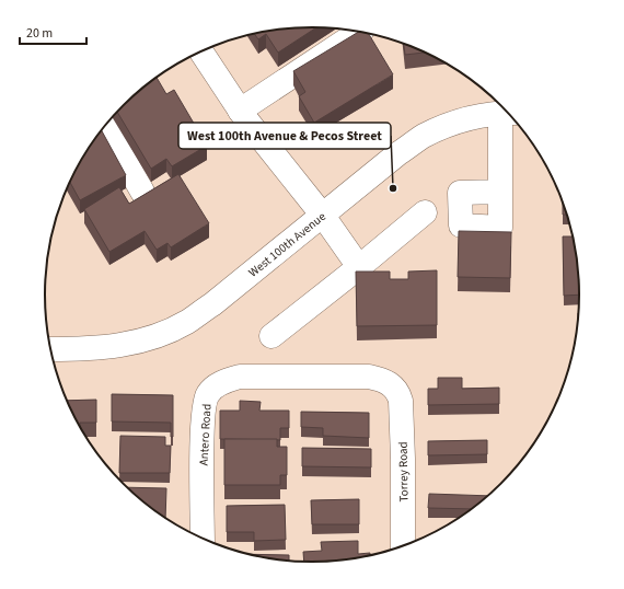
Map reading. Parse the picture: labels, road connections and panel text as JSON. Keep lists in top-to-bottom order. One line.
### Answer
{"streets":{"street":["West 100th Avenue","Antero Road","Torrey Road"]},"crossings":[["Antero Road","Torrey Road"]],"places":["West 100th Avenue & Pecos Street"],"scale_bar":"20 m"}
